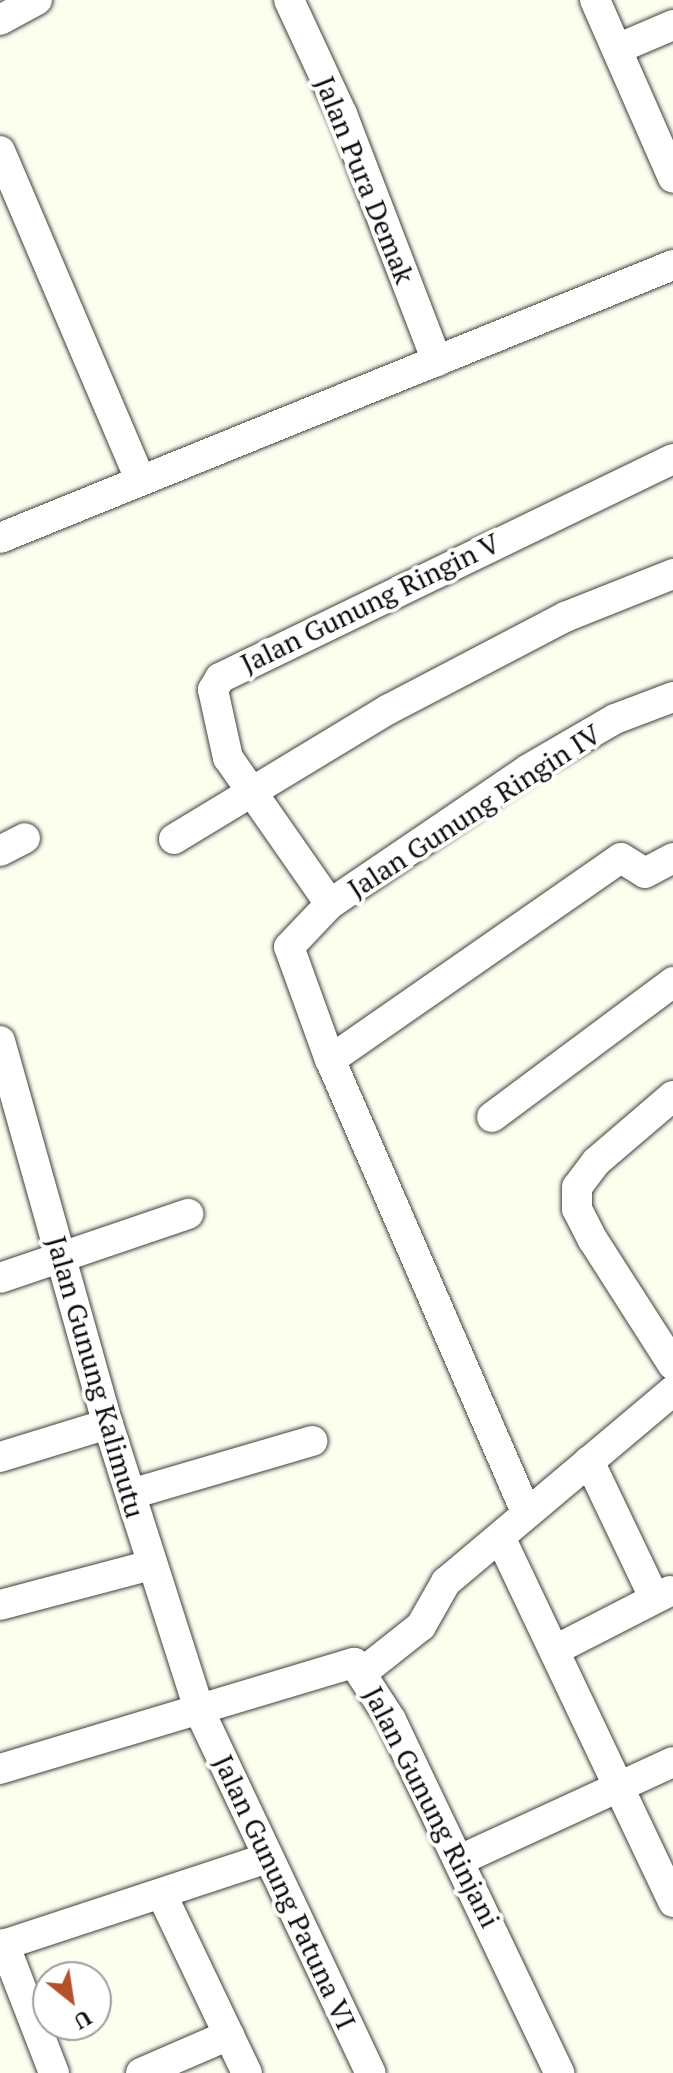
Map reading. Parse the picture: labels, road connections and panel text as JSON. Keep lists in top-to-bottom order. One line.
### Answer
{"streets":{"street":["Jalan Pura Demak","Jalan Gunung Ringin V","Jalan Gunung Ringin IV","Jalan Gunung Kalimutu","Jalan Gunung Rinjani","Jalan Gunung Patuna VI"]},"crossings":[["Jalan Gunung Ringin V","Jalan Gunung Ringin IV"],["Jalan Gunung Kalimutu","Jalan Gunung Rinjani"],["Jalan Gunung Kalimutu","Jalan Gunung Patuna VI"],["Jalan Gunung Rinjani","Jalan Gunung Patuna VI"]],"north":"bottom right"}
